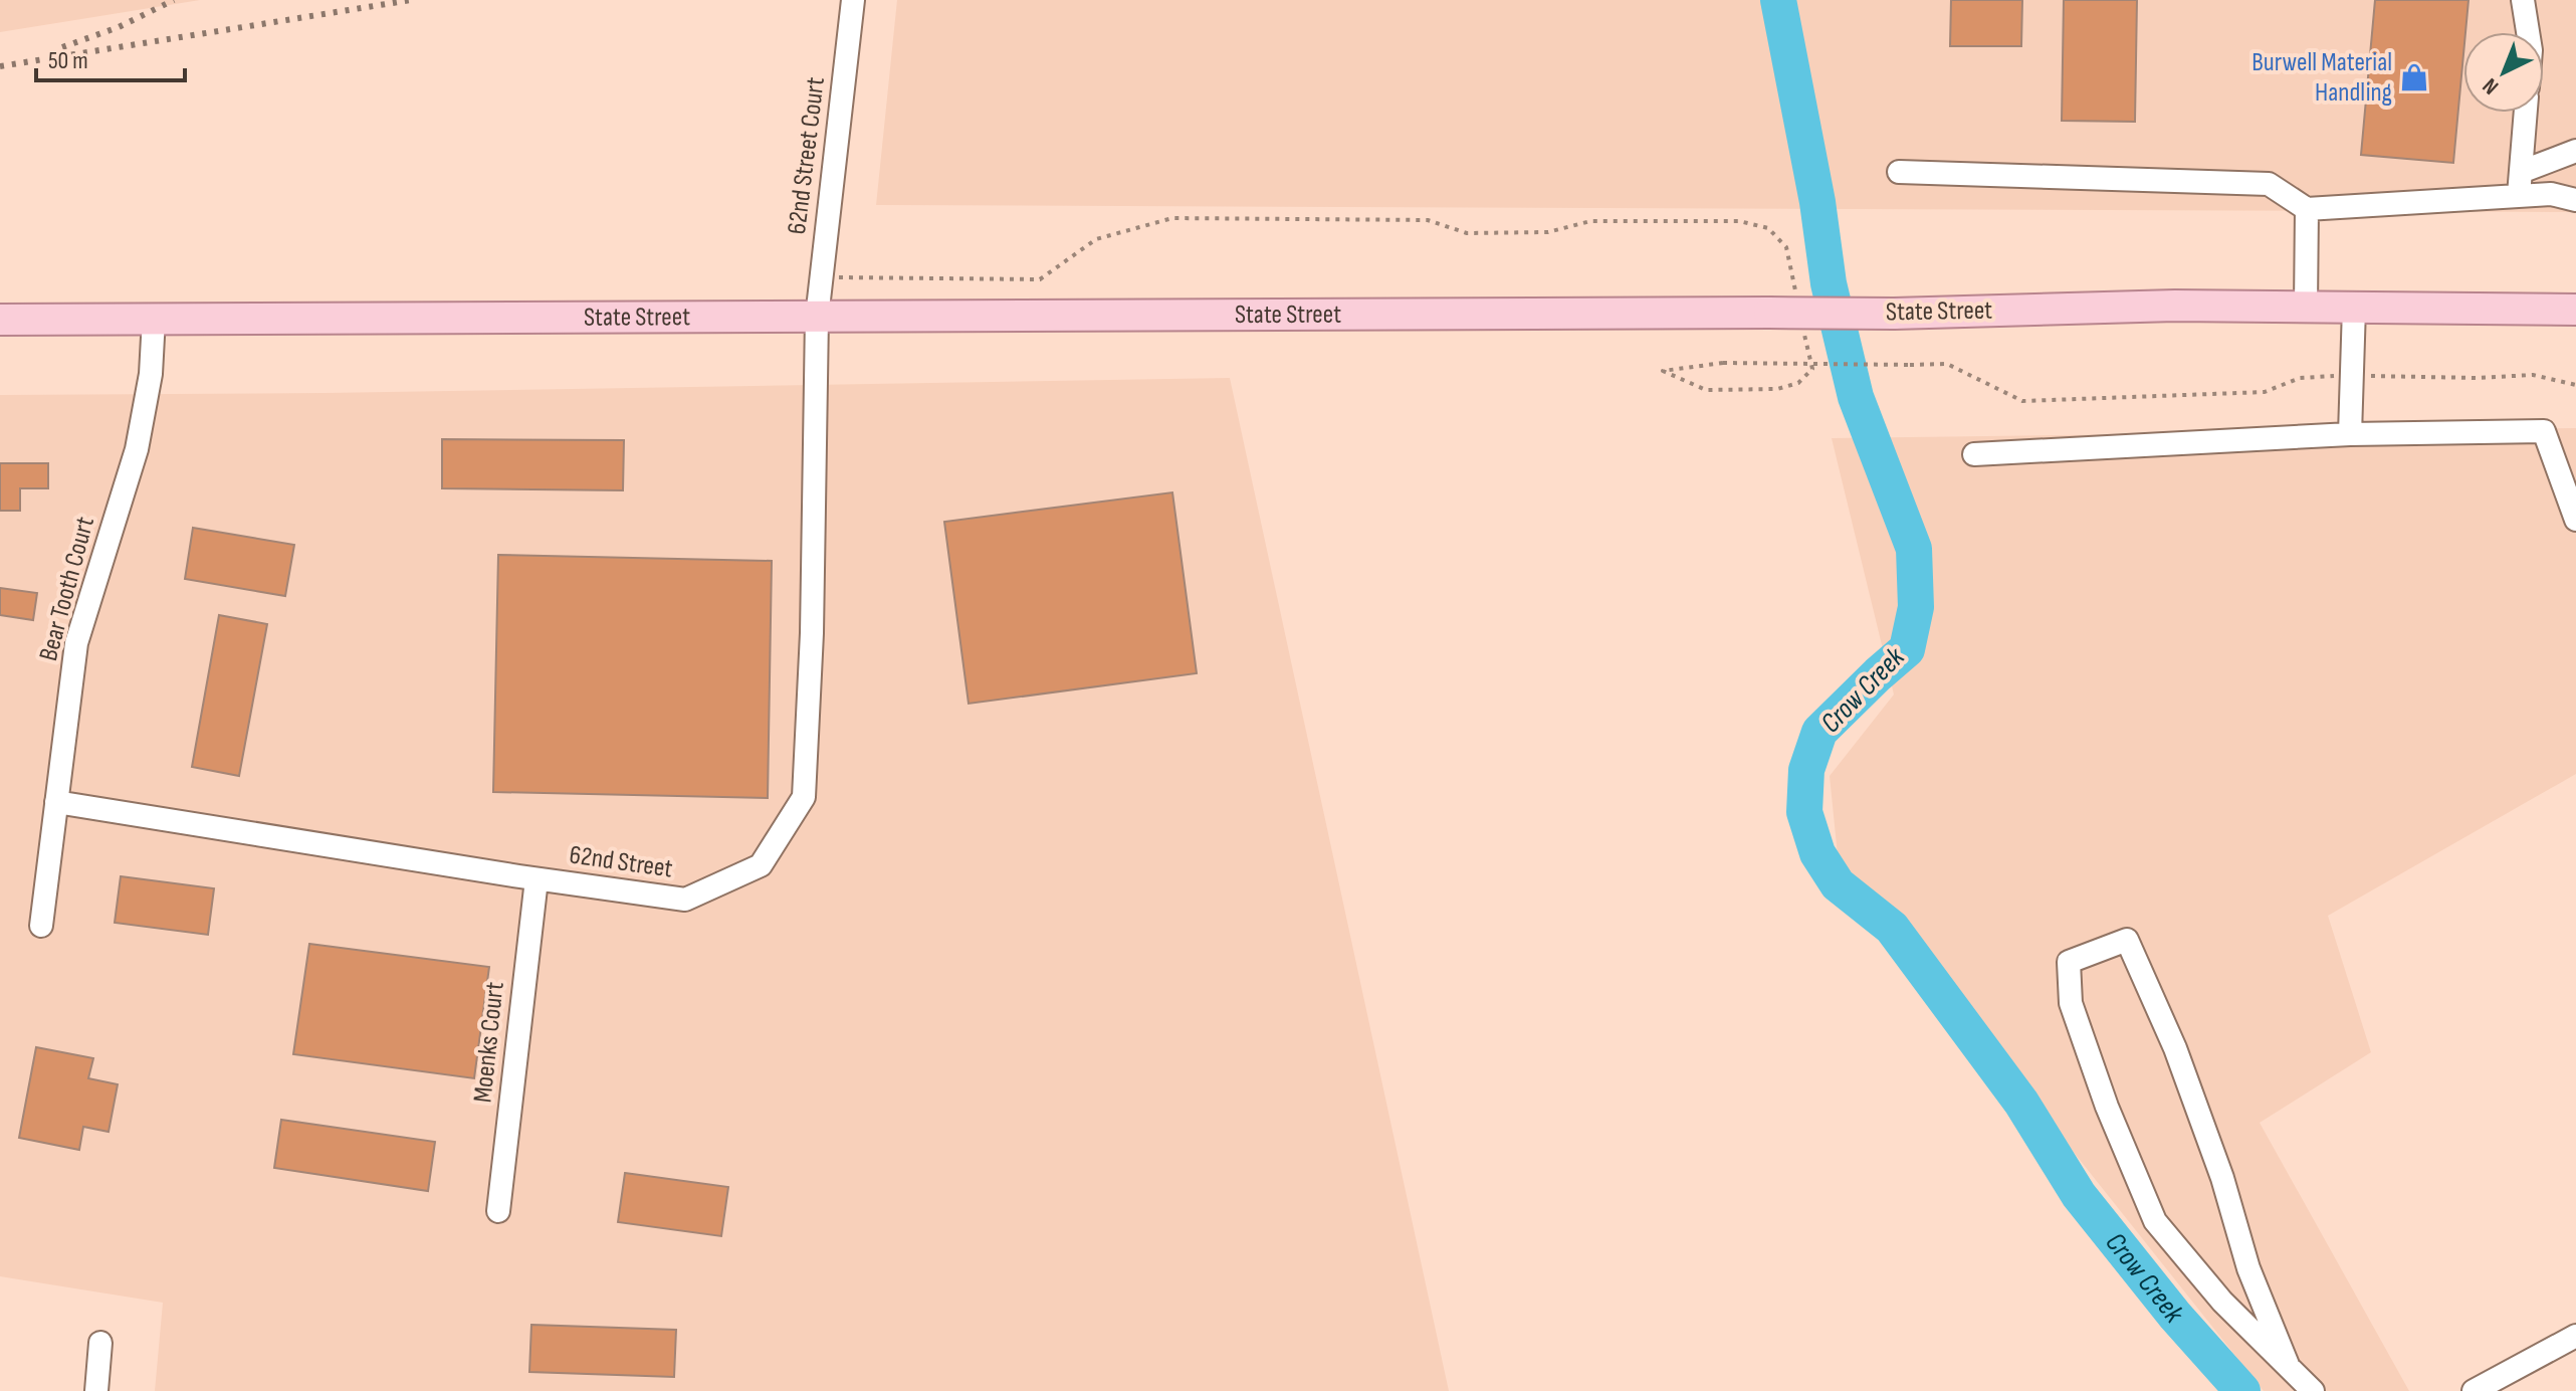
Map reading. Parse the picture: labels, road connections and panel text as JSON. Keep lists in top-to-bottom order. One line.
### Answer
{"streets":{"main road":["State Street"],"street":["62nd Street Court","Bear Tooth Court","62nd Street","Moenks Court"]},"crossings":[["62nd Street Court","State Street"],["62nd Street Court","62nd Street"],["State Street","Bear Tooth Court"],["State Street","62nd Street"],["Bear Tooth Court","62nd Street"],["62nd Street","Moenks Court"]],"water":["Crow Creek"],"places":{"shop":["Burwell Material Handling"]},"scale_bar":"50 m","north":"bottom left"}
